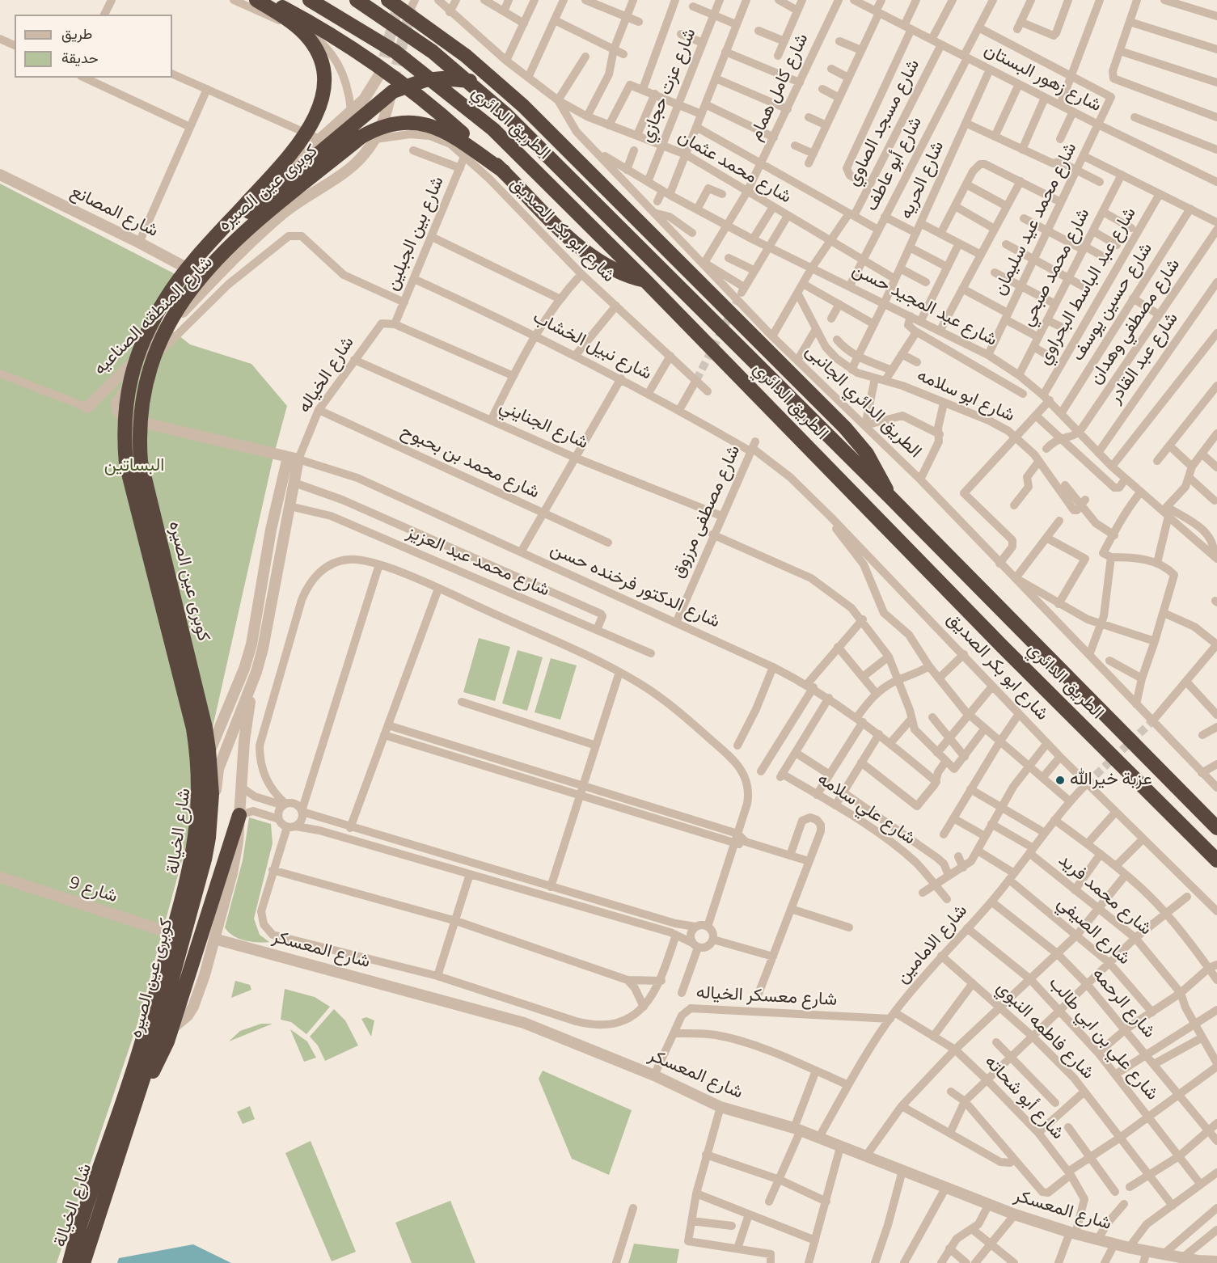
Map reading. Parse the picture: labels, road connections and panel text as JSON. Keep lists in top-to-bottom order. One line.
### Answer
{"streets":{"highway":["الطريق الدائري","كوبرى عين الصيره"],"street":["شارع زهور البستان","شارع عزت حجازي","شارع كامل همام","شارع مسجد الصاوي","شارع أبو عاطف","شارع محمد عثمان","شارع الحريه","شارع المصانع","شارع محمد عيد سليمان","شارع ابو بكر الصديق","شارع بين الجبلين","شارع محمد صبحي","شارع عبد الباسط البحراوي","شارع حسين يوسف","شارع عبد المجيد حسن","شارع المنطقه الصناعيه","شارع مصطفي وهدان","شارع نبيل الخشاب","شارع عبد القادر","شارع الخياله","شارع ابو سلامه","الطريق الدائري الجانبى","شارع الجنايني","شارع محمد بن بحبوح","شارع مصطفى مرزوق","شارع محمد عبد العزيز","شارع الدكتور فرخنده حسن","شارع علي سلامه","شارع الخيالة","شارع 9","شارع محمد فريد","شارع الصيفي","شارع الامامين","شارع المعسكر","شارع معسكر الخياله","شارع الرحمه","شارع فاطمه النبوي","شارع علي بن ابي طالب","شارع أبو شحاته"]},"crossings":[["شارع زهور البستان","شارع مسجد الصاوي"],["شارع زهور البستان","شارع أبو عاطف"],["شارع زهور البستان","شارع الحريه"],["شارع زهور البستان","شارع محمد عيد سليمان"],["شارع عزت حجازي","شارع محمد عثمان"],["شارع عزت حجازي","شارع عبد المجيد حسن"],["شارع كامل همام","شارع محمد عثمان"],["شارع كامل همام","شارع عبد المجيد حسن"],["شارع كامل همام","الطريق الدائري الجانبى"],["شارع مسجد الصاوي","شارع محمد عثمان"],["شارع مسجد الصاوي","شارع عبد المجيد حسن"],["شارع أبو عاطف","شارع محمد عثمان"],["شارع أبو عاطف","شارع عبد المجيد حسن"],["شارع محمد عثمان","شارع الحريه"],["شارع محمد عثمان","الطريق الدائري الجانبى"],["شارع الحريه","شارع عبد المجيد حسن"],["شارع المصانع","شارع المنطقه الصناعيه"],["شارع محمد عيد سليمان","شارع عبد المجيد حسن"],["شارع ابو بكر الصديق","شارع بين الجبلين"],["شارع ابو بكر الصديق","شارع المنطقه الصناعيه"],["شارع ابو بكر الصديق","شارع نبيل الخشاب"],["شارع ابو بكر الصديق","شارع مصطفى مرزوق"],["شارع ابو بكر الصديق","شارع الامامين"],["شارع بين الجبلين","شارع نبيل الخشاب"],["شارع بين الجبلين","شارع الخياله"],["شارع محمد صبحي","شارع عبد المجيد حسن"],["شارع عبد الباسط البحراوي","شارع عبد المجيد حسن"],["شارع عبد الباسط البحراوي","شارع ابو سلامه"],["شارع عبد الباسط البحراوي","الطريق الدائري الجانبى"],["شارع حسين يوسف","شارع عبد المجيد حسن"],["شارع عبد المجيد حسن","شارع مصطفي وهدان"],["شارع عبد المجيد حسن","شارع عبد القادر"],["شارع عبد المجيد حسن","الطريق الدائري الجانبى"],["شارع نبيل الخشاب","شارع مصطفى مرزوق"],["شارع الخياله","شارع الجنايني"],["شارع الخياله","شارع محمد بن بحبوح"],["شارع الخياله","شارع الدكتور فرخنده حسن"],["شارع الخياله","شارع الخيالة"],["شارع الجنايني","شارع مصطفى مرزوق"],["شارع مصطفى مرزوق","شارع الدكتور فرخنده حسن"],["شارع محمد عبد العزيز","شارع الخيالة"],["شارع الدكتور فرخنده حسن","شارع الخيالة"],["شارع الخيالة","شارع 9"],["شارع محمد فريد","شارع الامامين"],["شارع الصيفي","شارع الامامين"],["شارع الامامين","شارع المعسكر"],["شارع الامامين","شارع معسكر الخياله"],["شارع الامامين","شارع الرحمه"],["شارع الامامين","شارع فاطمه النبوي"],["شارع الامامين","شارع علي بن ابي طالب"],["شارع الامامين","شارع أبو شحاته"],["شارع المعسكر","شارع معسكر الخياله"],["شارع المعسكر","شارع أبو شحاته"],["شارع معسكر الخياله","شارع أبو شحاته"]],"parks":["البساتين"],"places":["عزبة خيرالله"],"legend":["طريق","حديقة"]}
